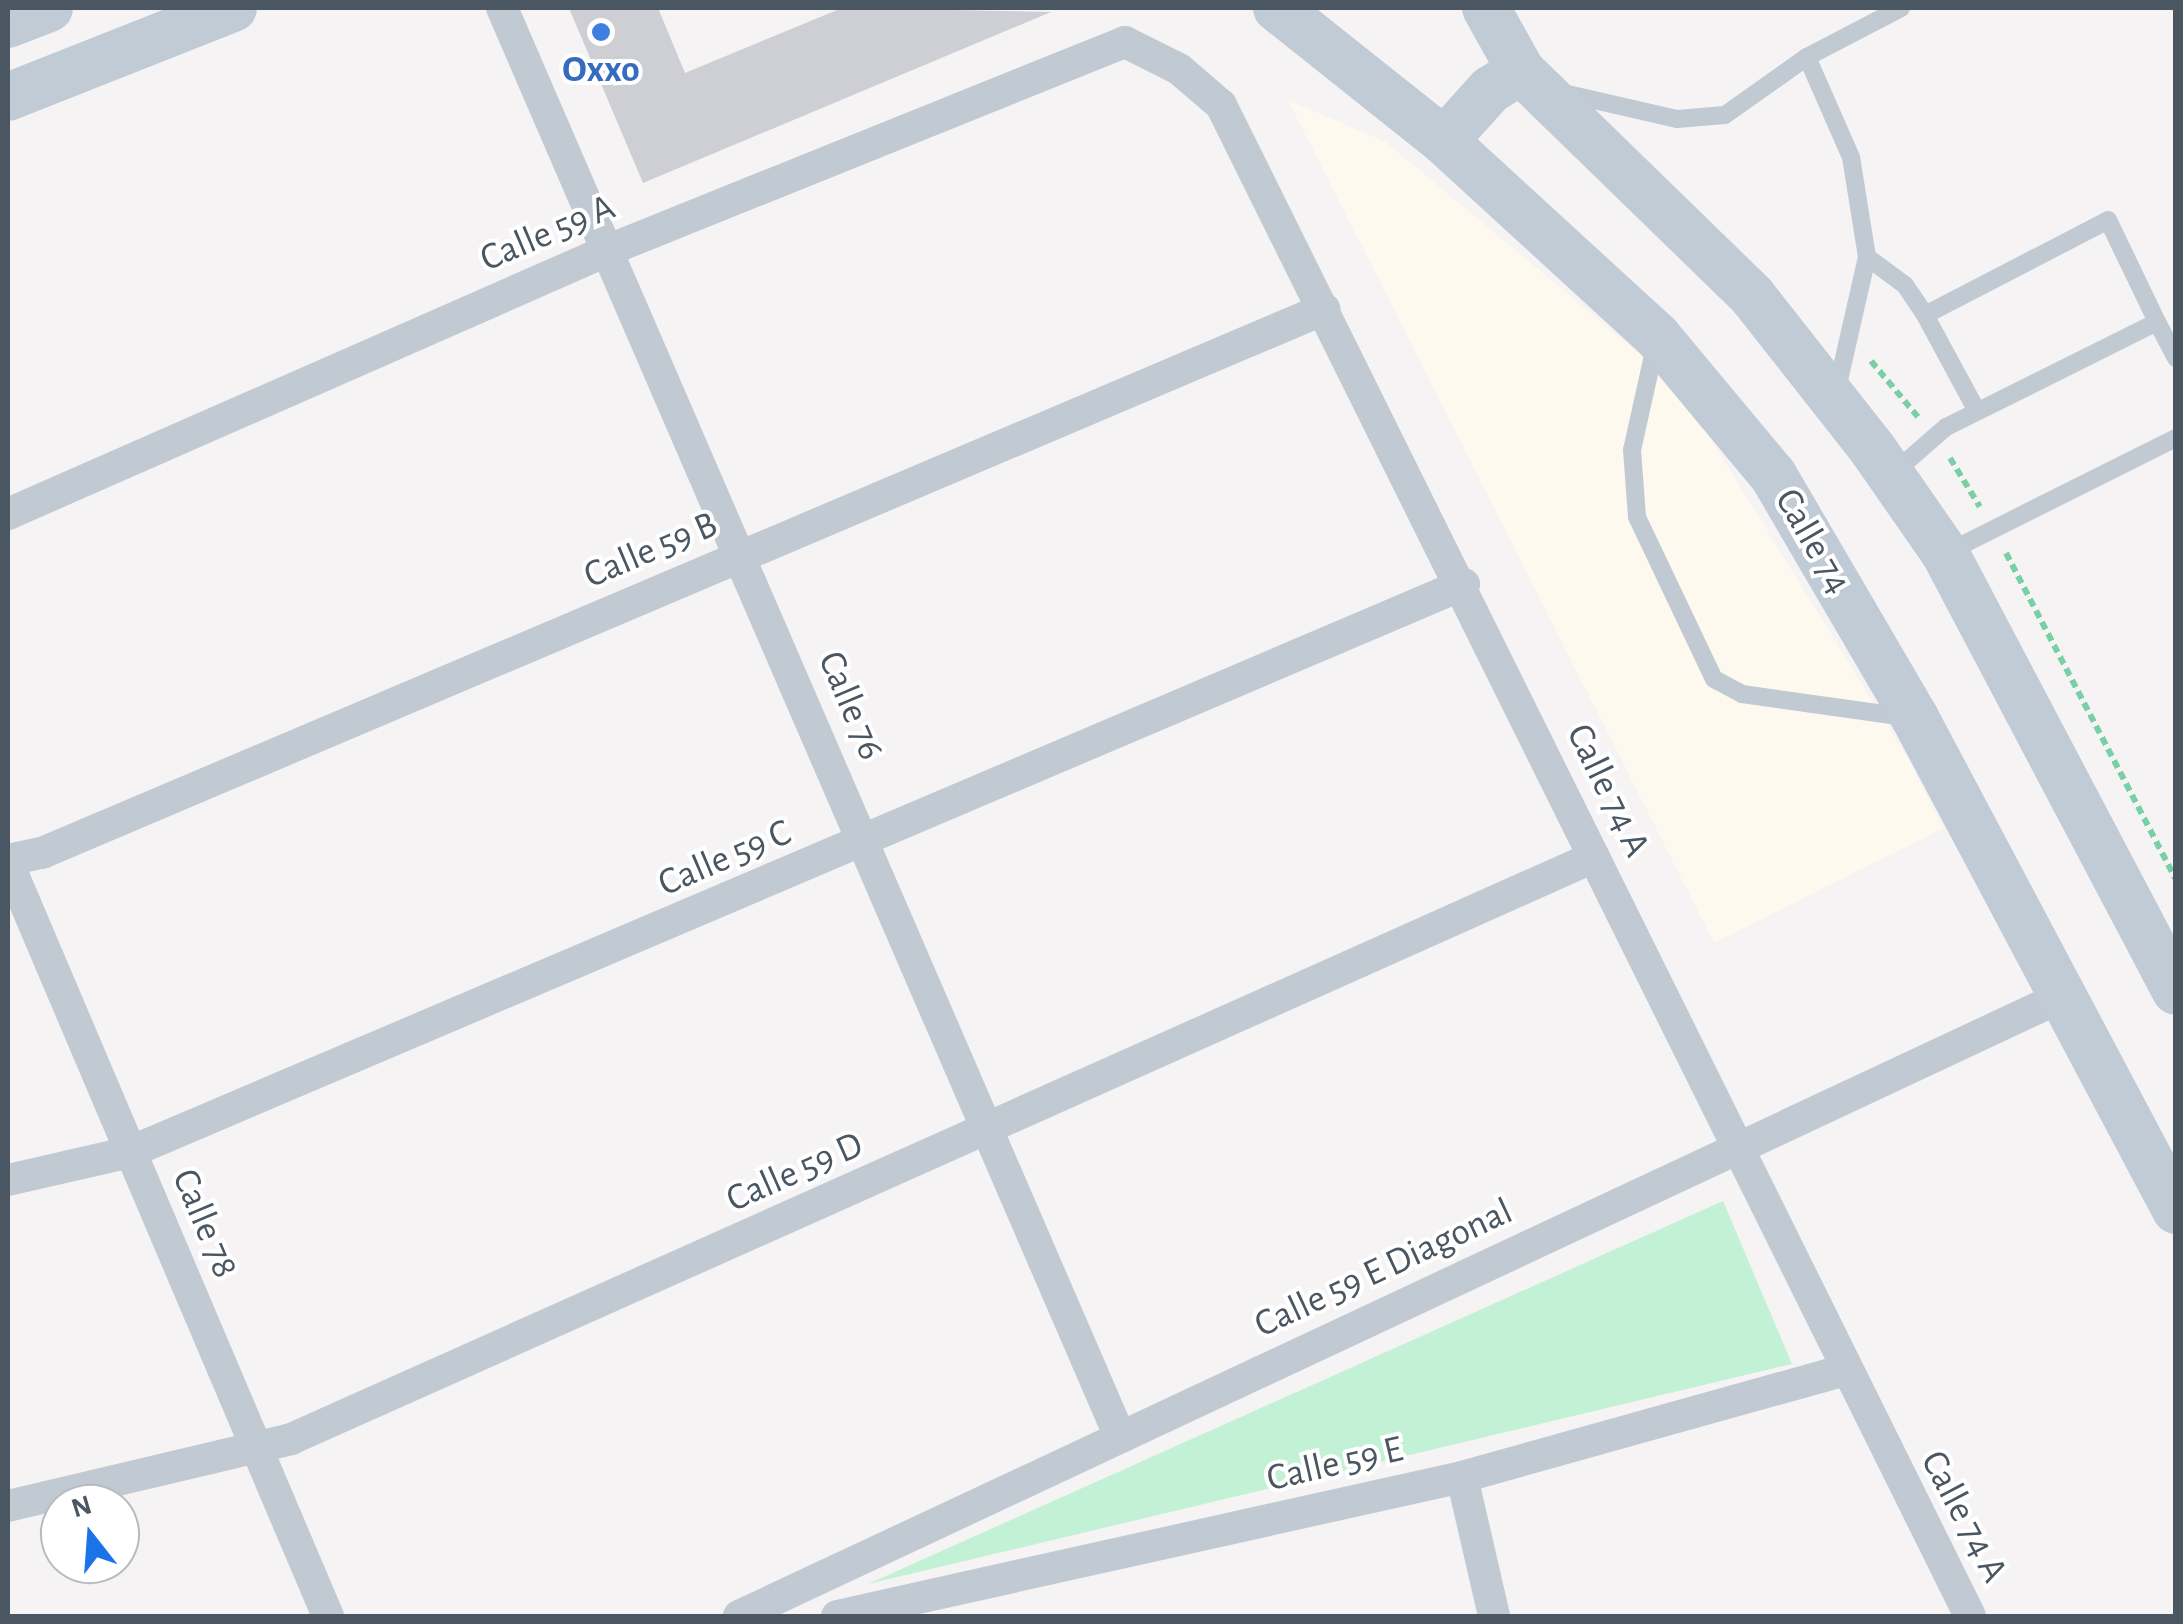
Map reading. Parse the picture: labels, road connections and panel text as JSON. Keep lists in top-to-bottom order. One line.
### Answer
{"streets":{"main road":["Calle 74"],"street":["Calle 59 A","Calle 59 B","Calle 76","Calle 74 A","Calle 59 C","Calle 59 D","Calle 78","Calle 59 E Diagonal","Calle 59 E"]},"crossings":[["Calle 59 A","Calle 76"],["Calle 59 A","Calle 74 A"],["Calle 74","Calle 59 E Diagonal"],["Calle 59 B","Calle 76"],["Calle 59 B","Calle 74 A"],["Calle 59 B","Calle 78"],["Calle 76","Calle 59 C"],["Calle 76","Calle 59 D"],["Calle 76","Calle 59 E Diagonal"],["Calle 74 A","Calle 59 C"],["Calle 74 A","Calle 59 D"],["Calle 74 A","Calle 59 E Diagonal"],["Calle 74 A","Calle 59 E"],["Calle 59 C","Calle 78"],["Calle 59 D","Calle 78"]],"places":["Oxxo"],"north":"top"}
